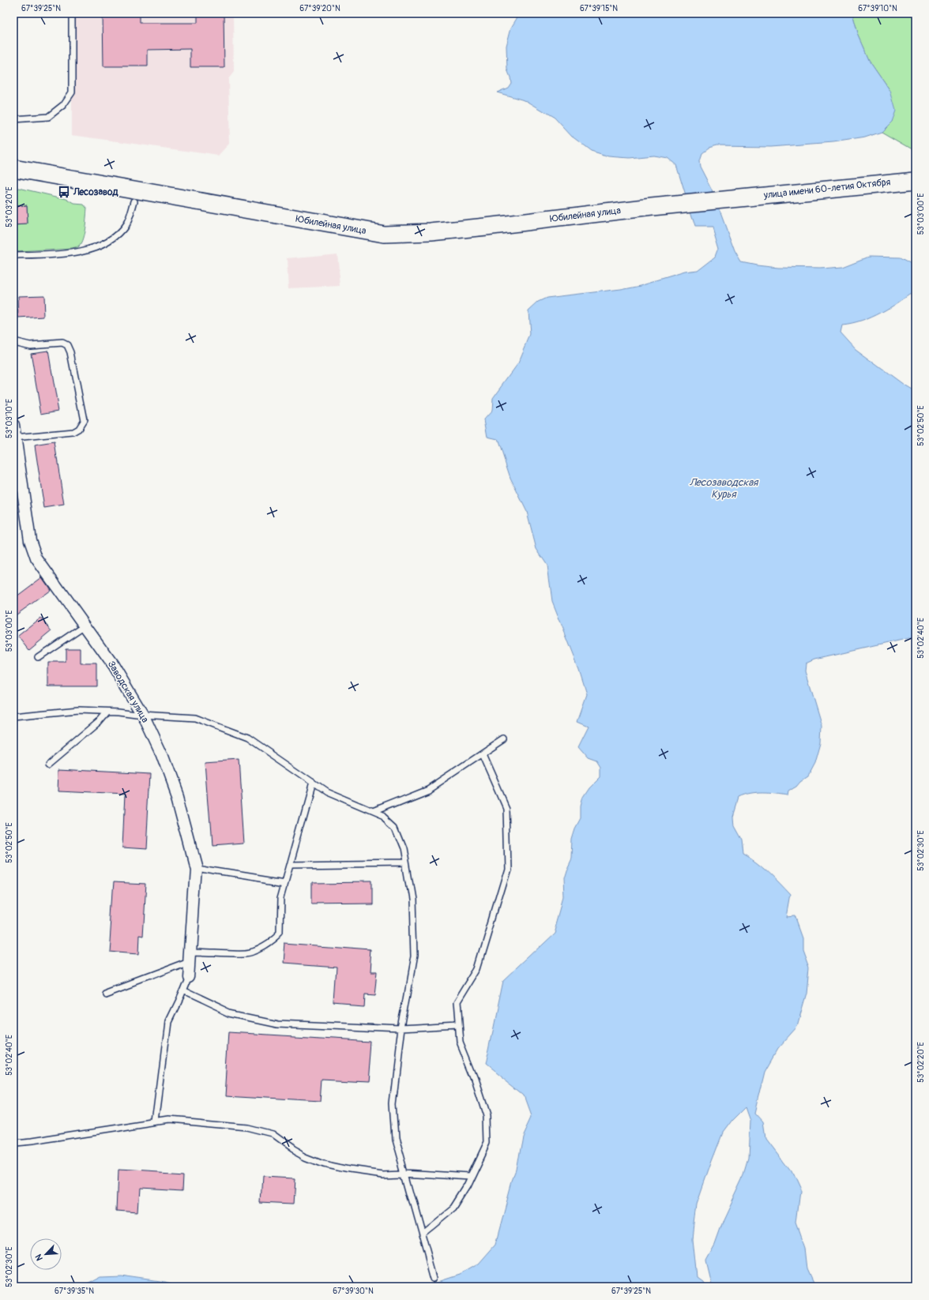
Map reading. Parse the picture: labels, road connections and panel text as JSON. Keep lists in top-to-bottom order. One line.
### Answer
{"streets":{"main road":["улица имени 60-летия Октября","Юбилейная улица"],"street":["Заводская улица"]},"crossings":[["улица имени 60-летия Октября","Юбилейная улица"]],"water":["Лесозаводская Курья"],"places":{"bus stop":["Лесозавод"]},"north":"bottom left","coordinates":["67°39'25\"N","67°39'20\"N","67°39'15\"N","67°39'10\"N","53°03'20\"E","53°03'00\"E","53°03'10\"E","53°02'50\"E","53°02'40\"E","53°02'30\"E","53°02'20\"E","67°39'35\"N","67°39'30\"N"]}
